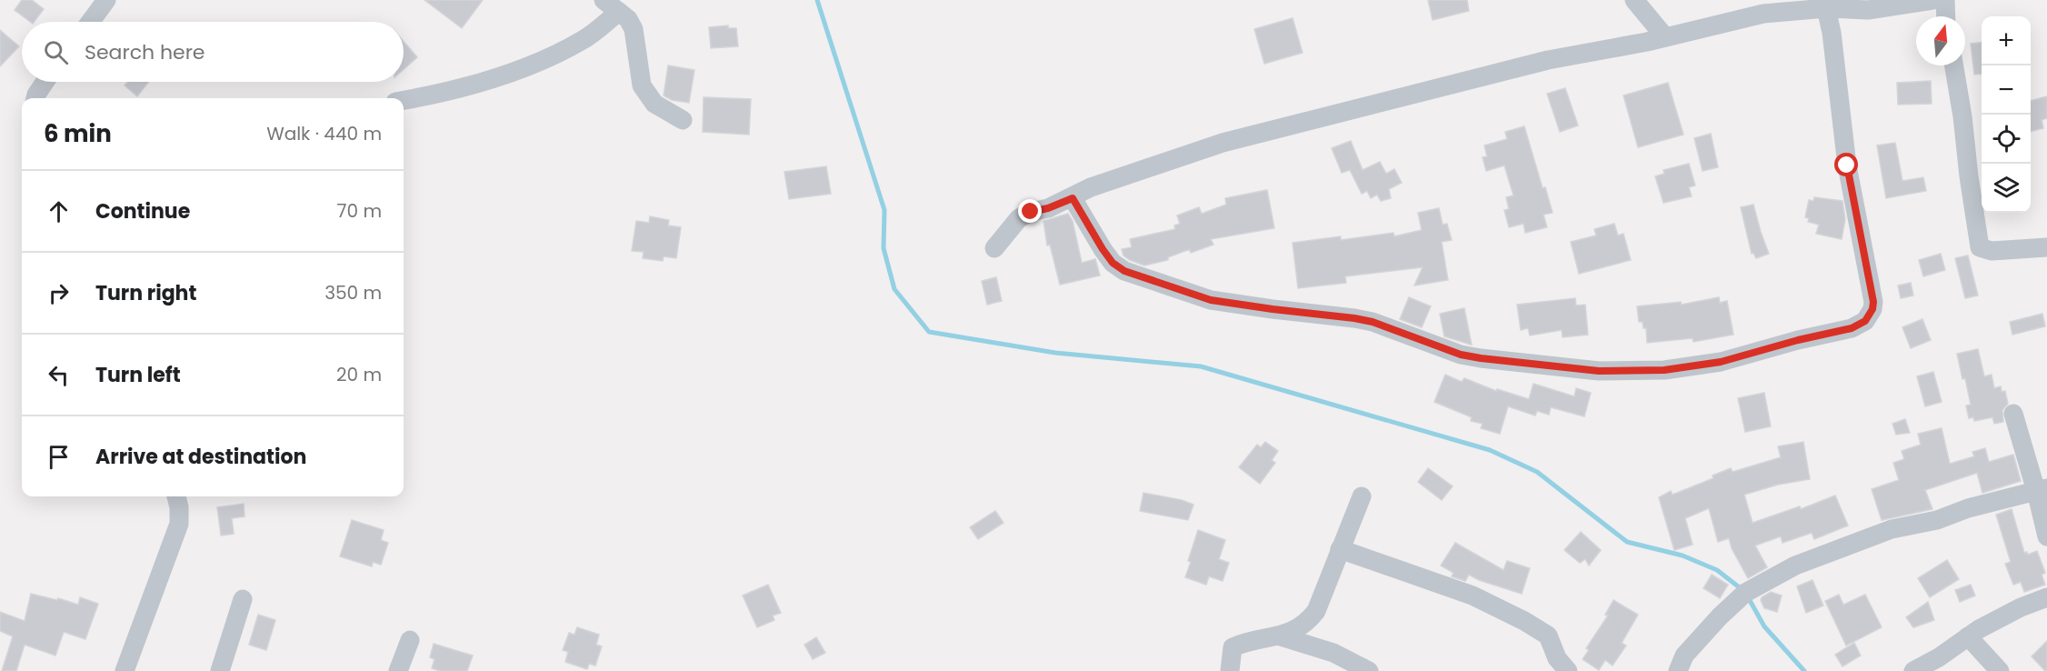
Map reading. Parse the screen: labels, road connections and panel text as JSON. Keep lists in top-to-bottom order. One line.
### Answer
{"north":"top","page":{"map_buttons":["+","−"],"search":"Search here","heading":["6 min","Walk · 440 m"],"list":[["Continue","70 m"],["Turn right","350 m"],["Turn left","20 m"],"Arrive at destination"]}}
